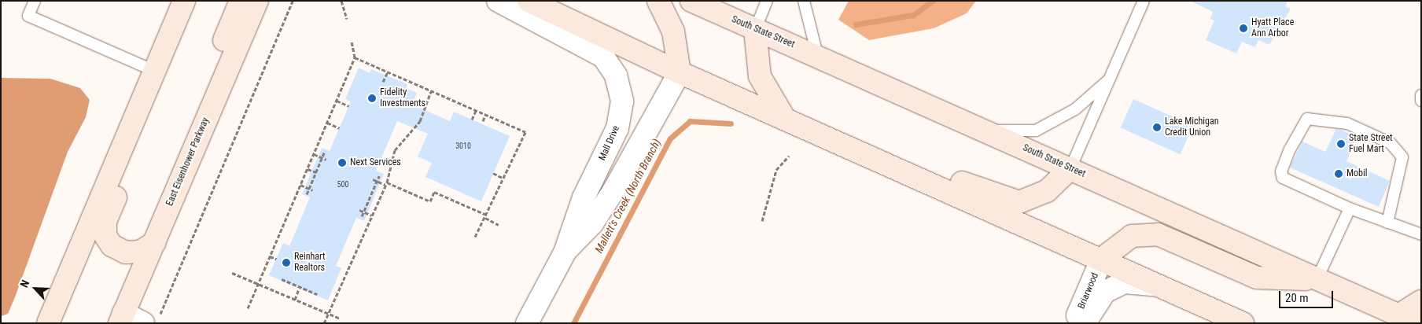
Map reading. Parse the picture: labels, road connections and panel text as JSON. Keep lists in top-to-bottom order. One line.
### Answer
{"streets":{"main road":["South State Street","East Eisenhower Parkway"],"street":["Mall Drive","Briarwood"]},"water":["Mallett's Creek (North Branch)"],"places":["Hyatt Place Ann Arbor","Fidelity Investments","Lake Michigan Credit Union","State Street Fuel Mart","Next Services","Mobil","Reinhart Realtors"],"house_numbers":["3010","500"],"scale_bar":"20 m","north":"top left"}
